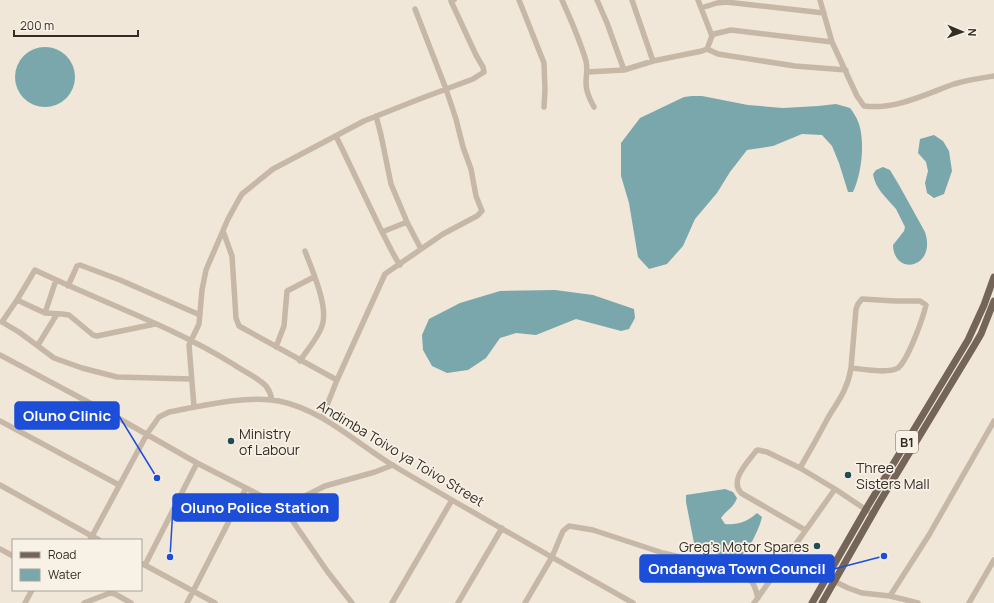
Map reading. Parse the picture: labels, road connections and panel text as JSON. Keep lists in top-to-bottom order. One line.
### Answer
{"streets":{"main road":["B1"],"street":["Andimba Toivo ya Toivo Street"]},"places":["Ministry of Labour","Three Sisters Mall","Oluno Clinic","Greg's Motor Spares","Ondangwa Town Council","Oluno Police Station"],"legend":["Road","Water"],"scale_bar":"200 m","north":"right"}
